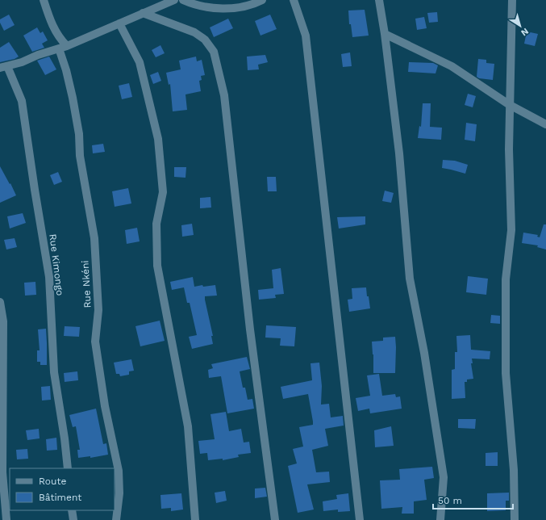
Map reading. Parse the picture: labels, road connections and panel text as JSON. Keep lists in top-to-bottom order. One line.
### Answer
{"streets":{"street":["Rue Kimongo","Rue Nkéni"]},"legend":["Route","Bâtiment"],"scale_bar":"50 m","north":"bottom right"}
